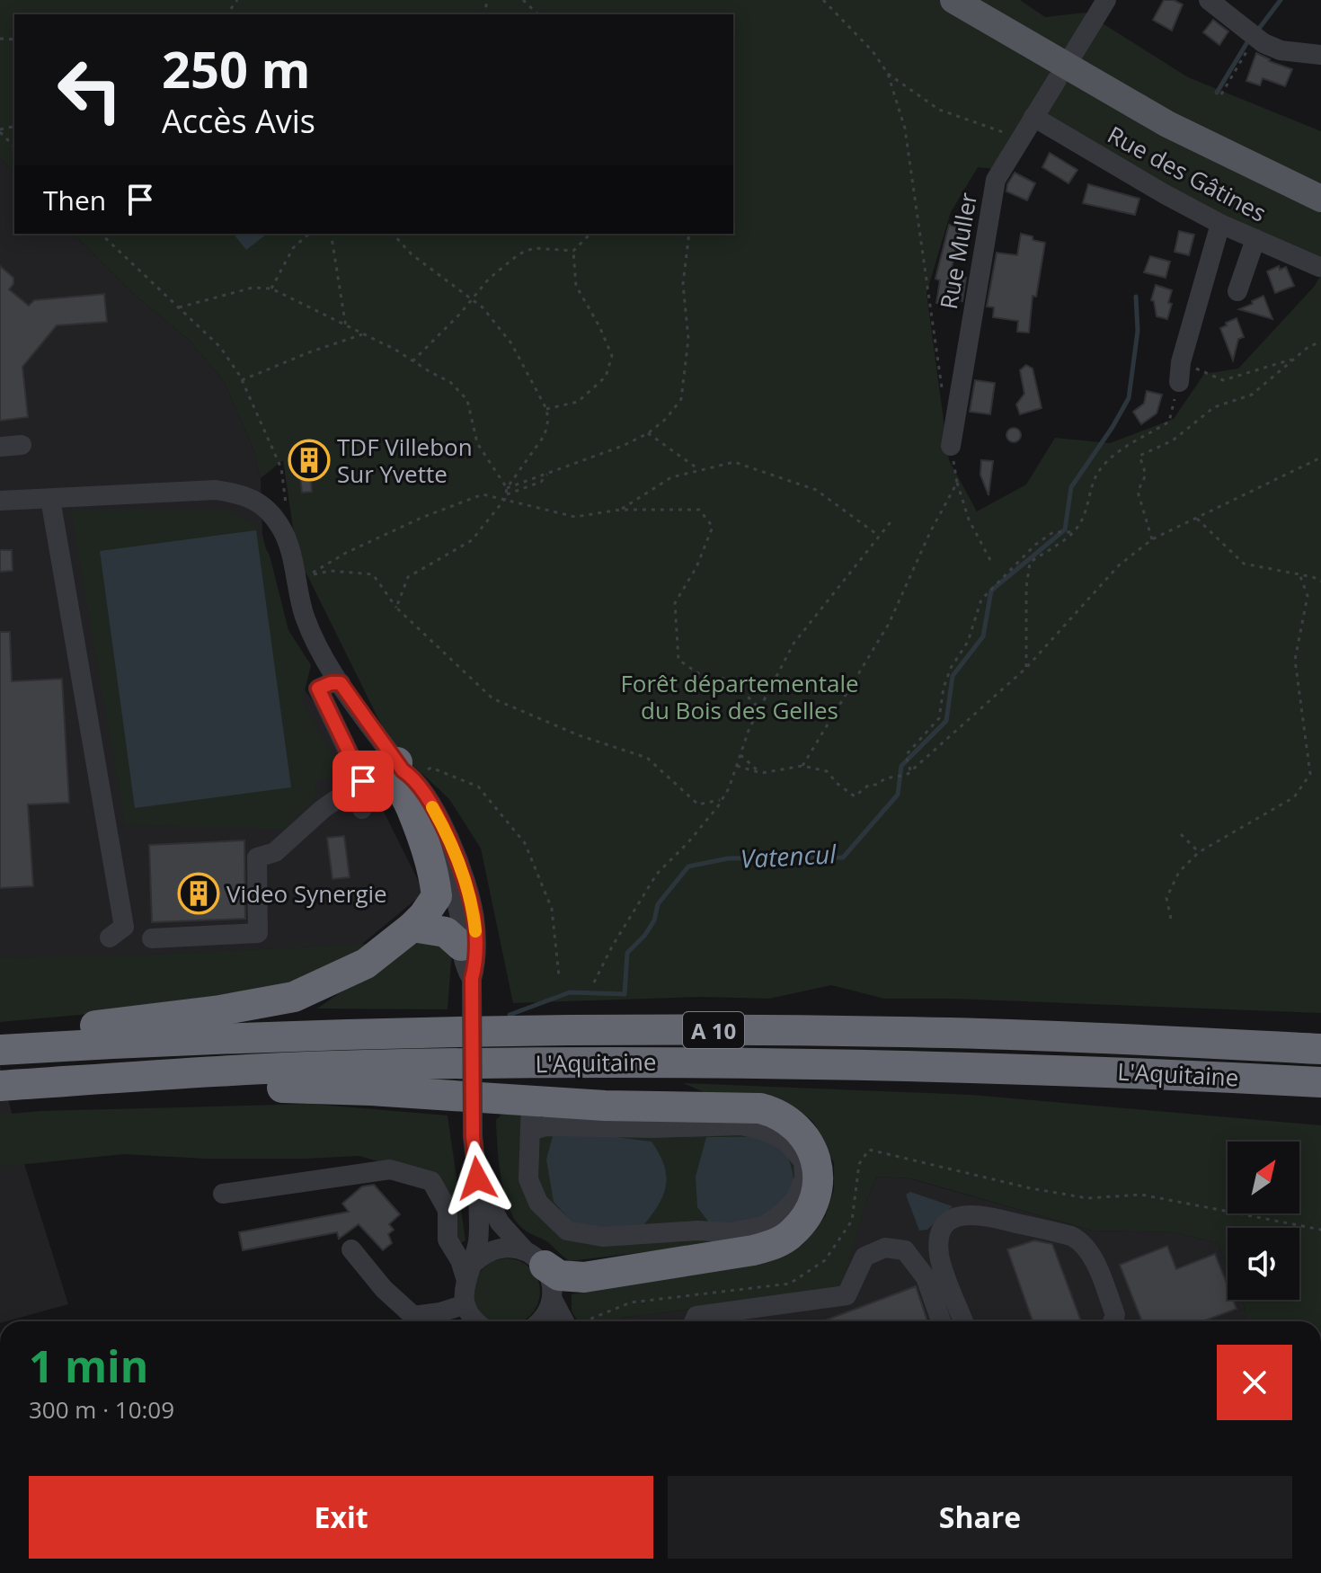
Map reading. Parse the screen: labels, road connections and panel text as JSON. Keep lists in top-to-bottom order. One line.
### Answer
{"streets":{"highway":["A 10","L'Aquitaine"],"street":["Rue des Gâtines","Rue Muller"]},"crossings":[["Rue des Gâtines","Rue Muller"]],"water":["Vatencul"],"parks":["Forêt départementale du Bois des Gelles"],"places":{"building":["TDF Villebon Sur Yvette","Video Synergie"]},"north":"top right","page":{"turn":["250 m","Accès Avis"],"then":"Then","heading":["1 min","300 m · 10:09"],"buttons":["Exit","Share"]}}
